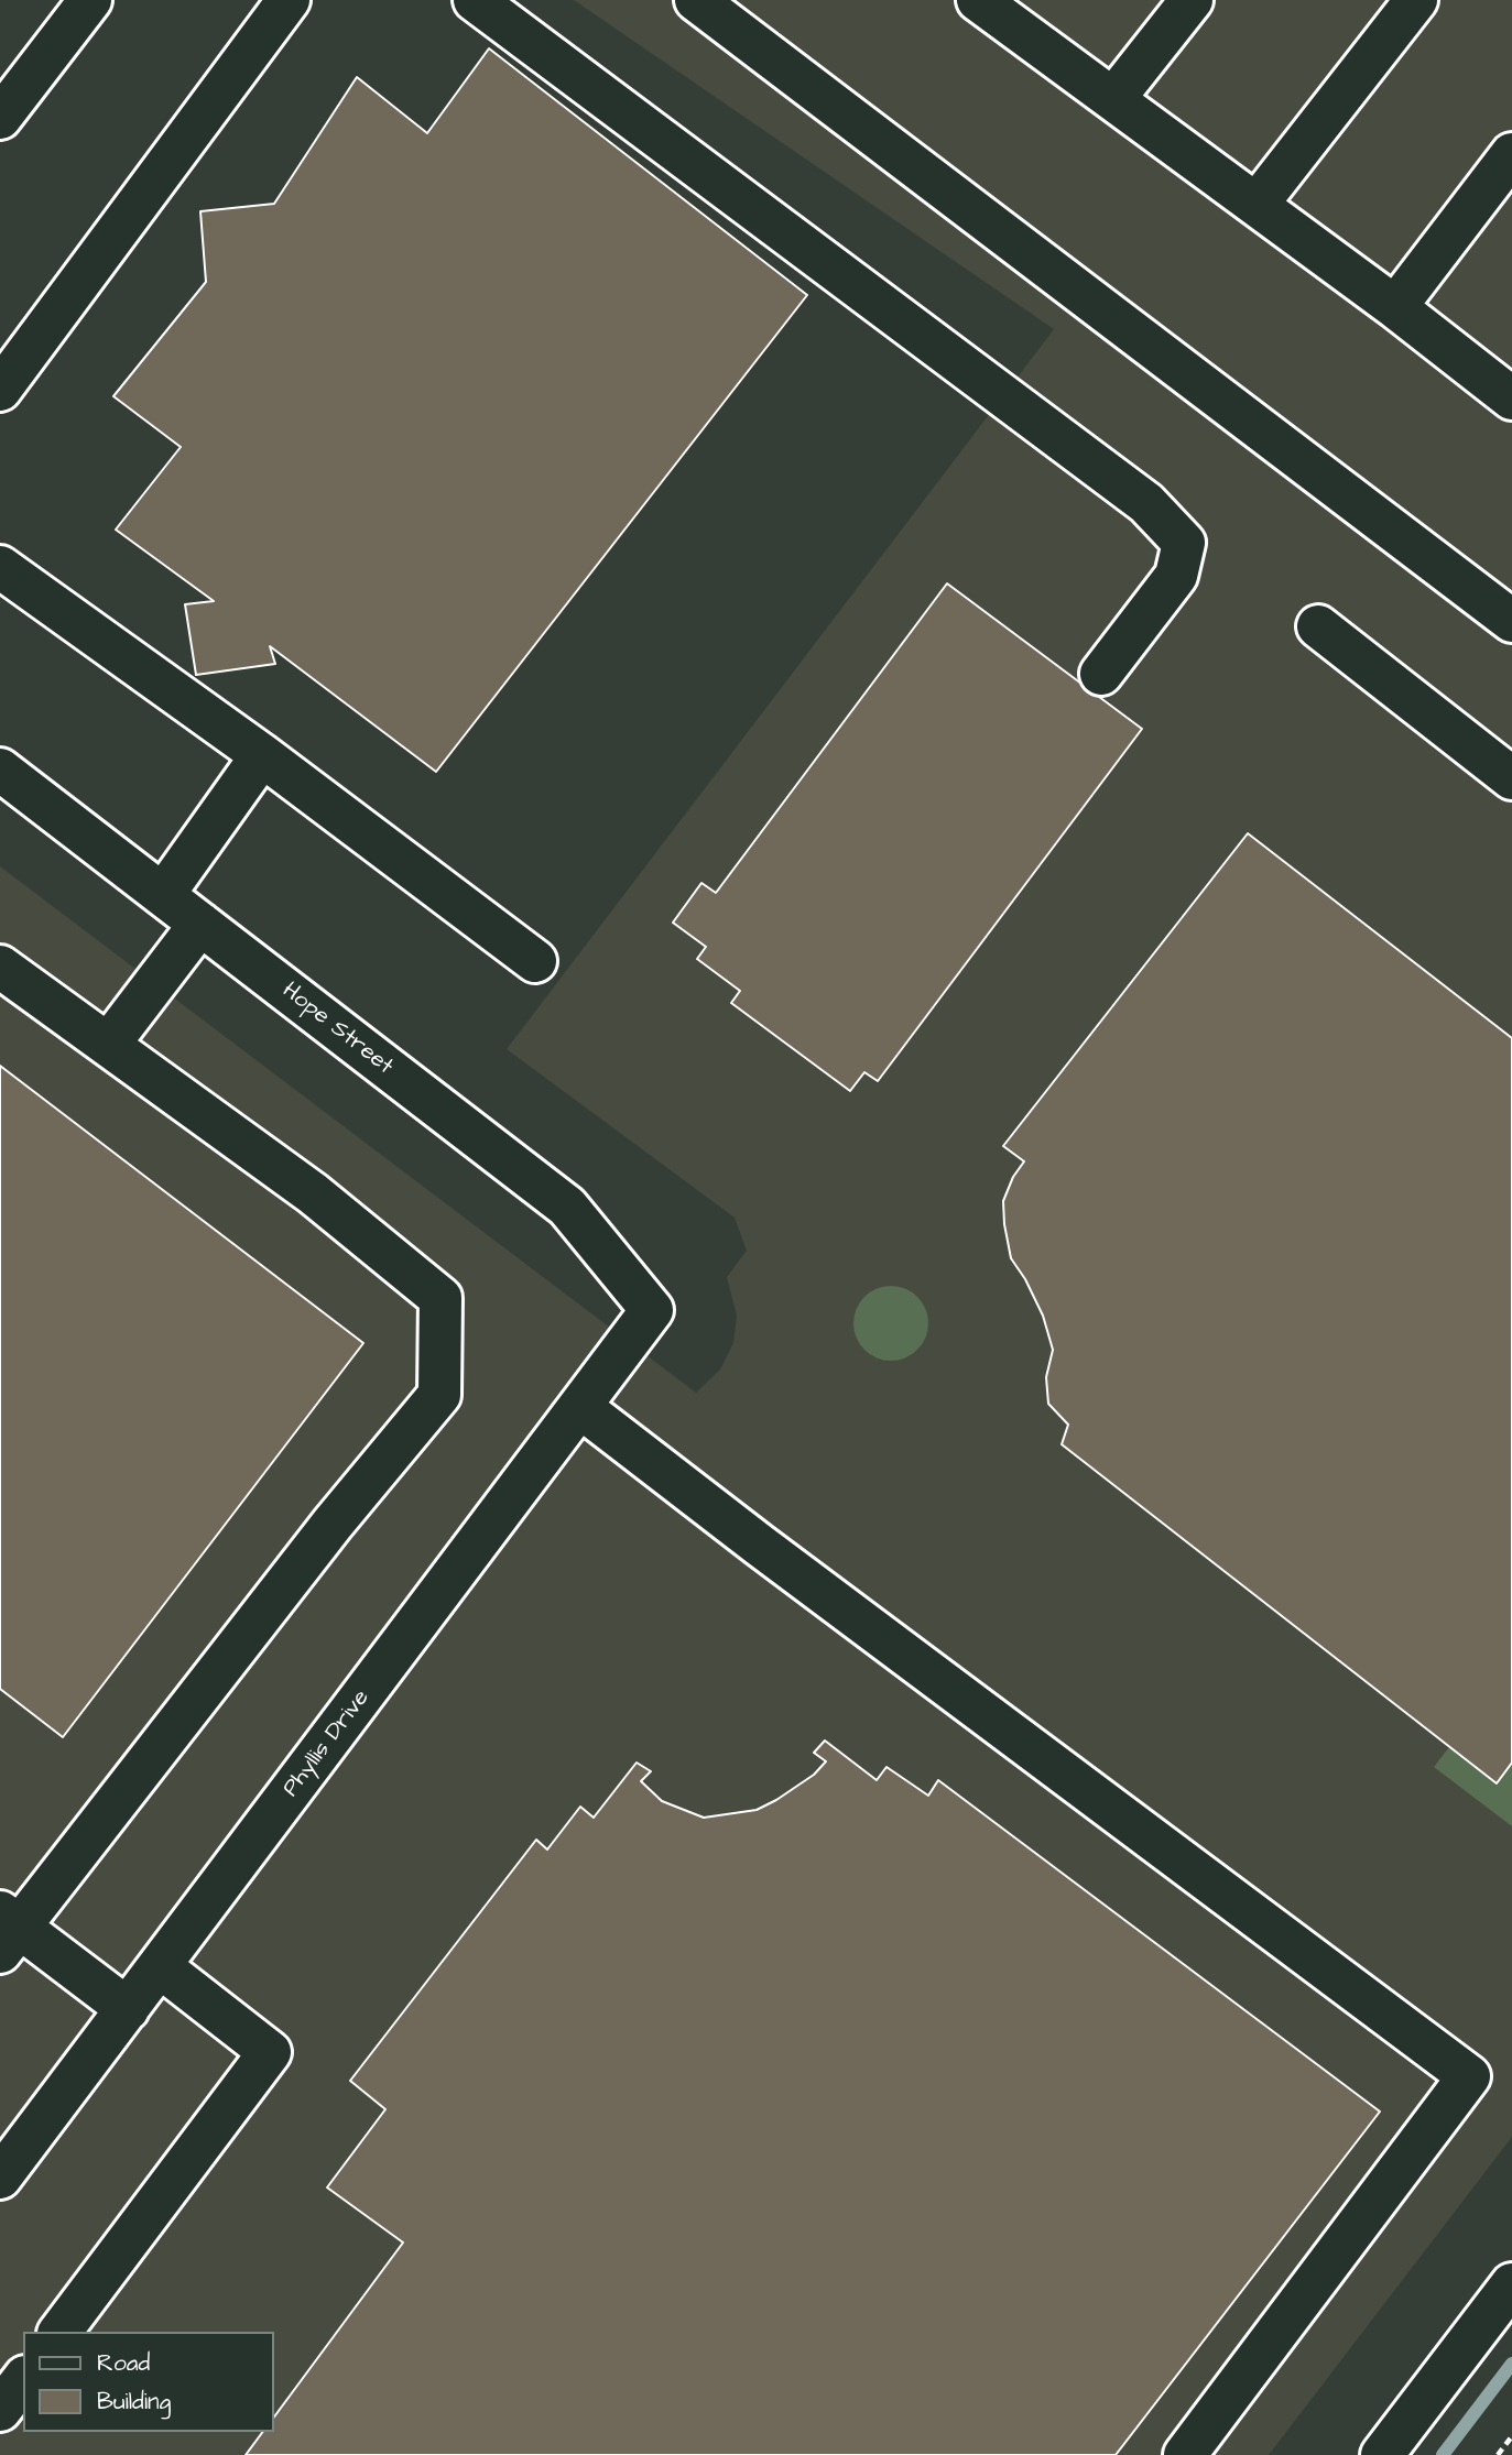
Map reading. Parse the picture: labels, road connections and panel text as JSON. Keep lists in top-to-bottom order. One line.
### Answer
{"streets":{"street":["Hope Street","Phyllis Drive"]},"crossings":[["Hope Street","Phyllis Drive"]],"legend":["Road","Building"]}
